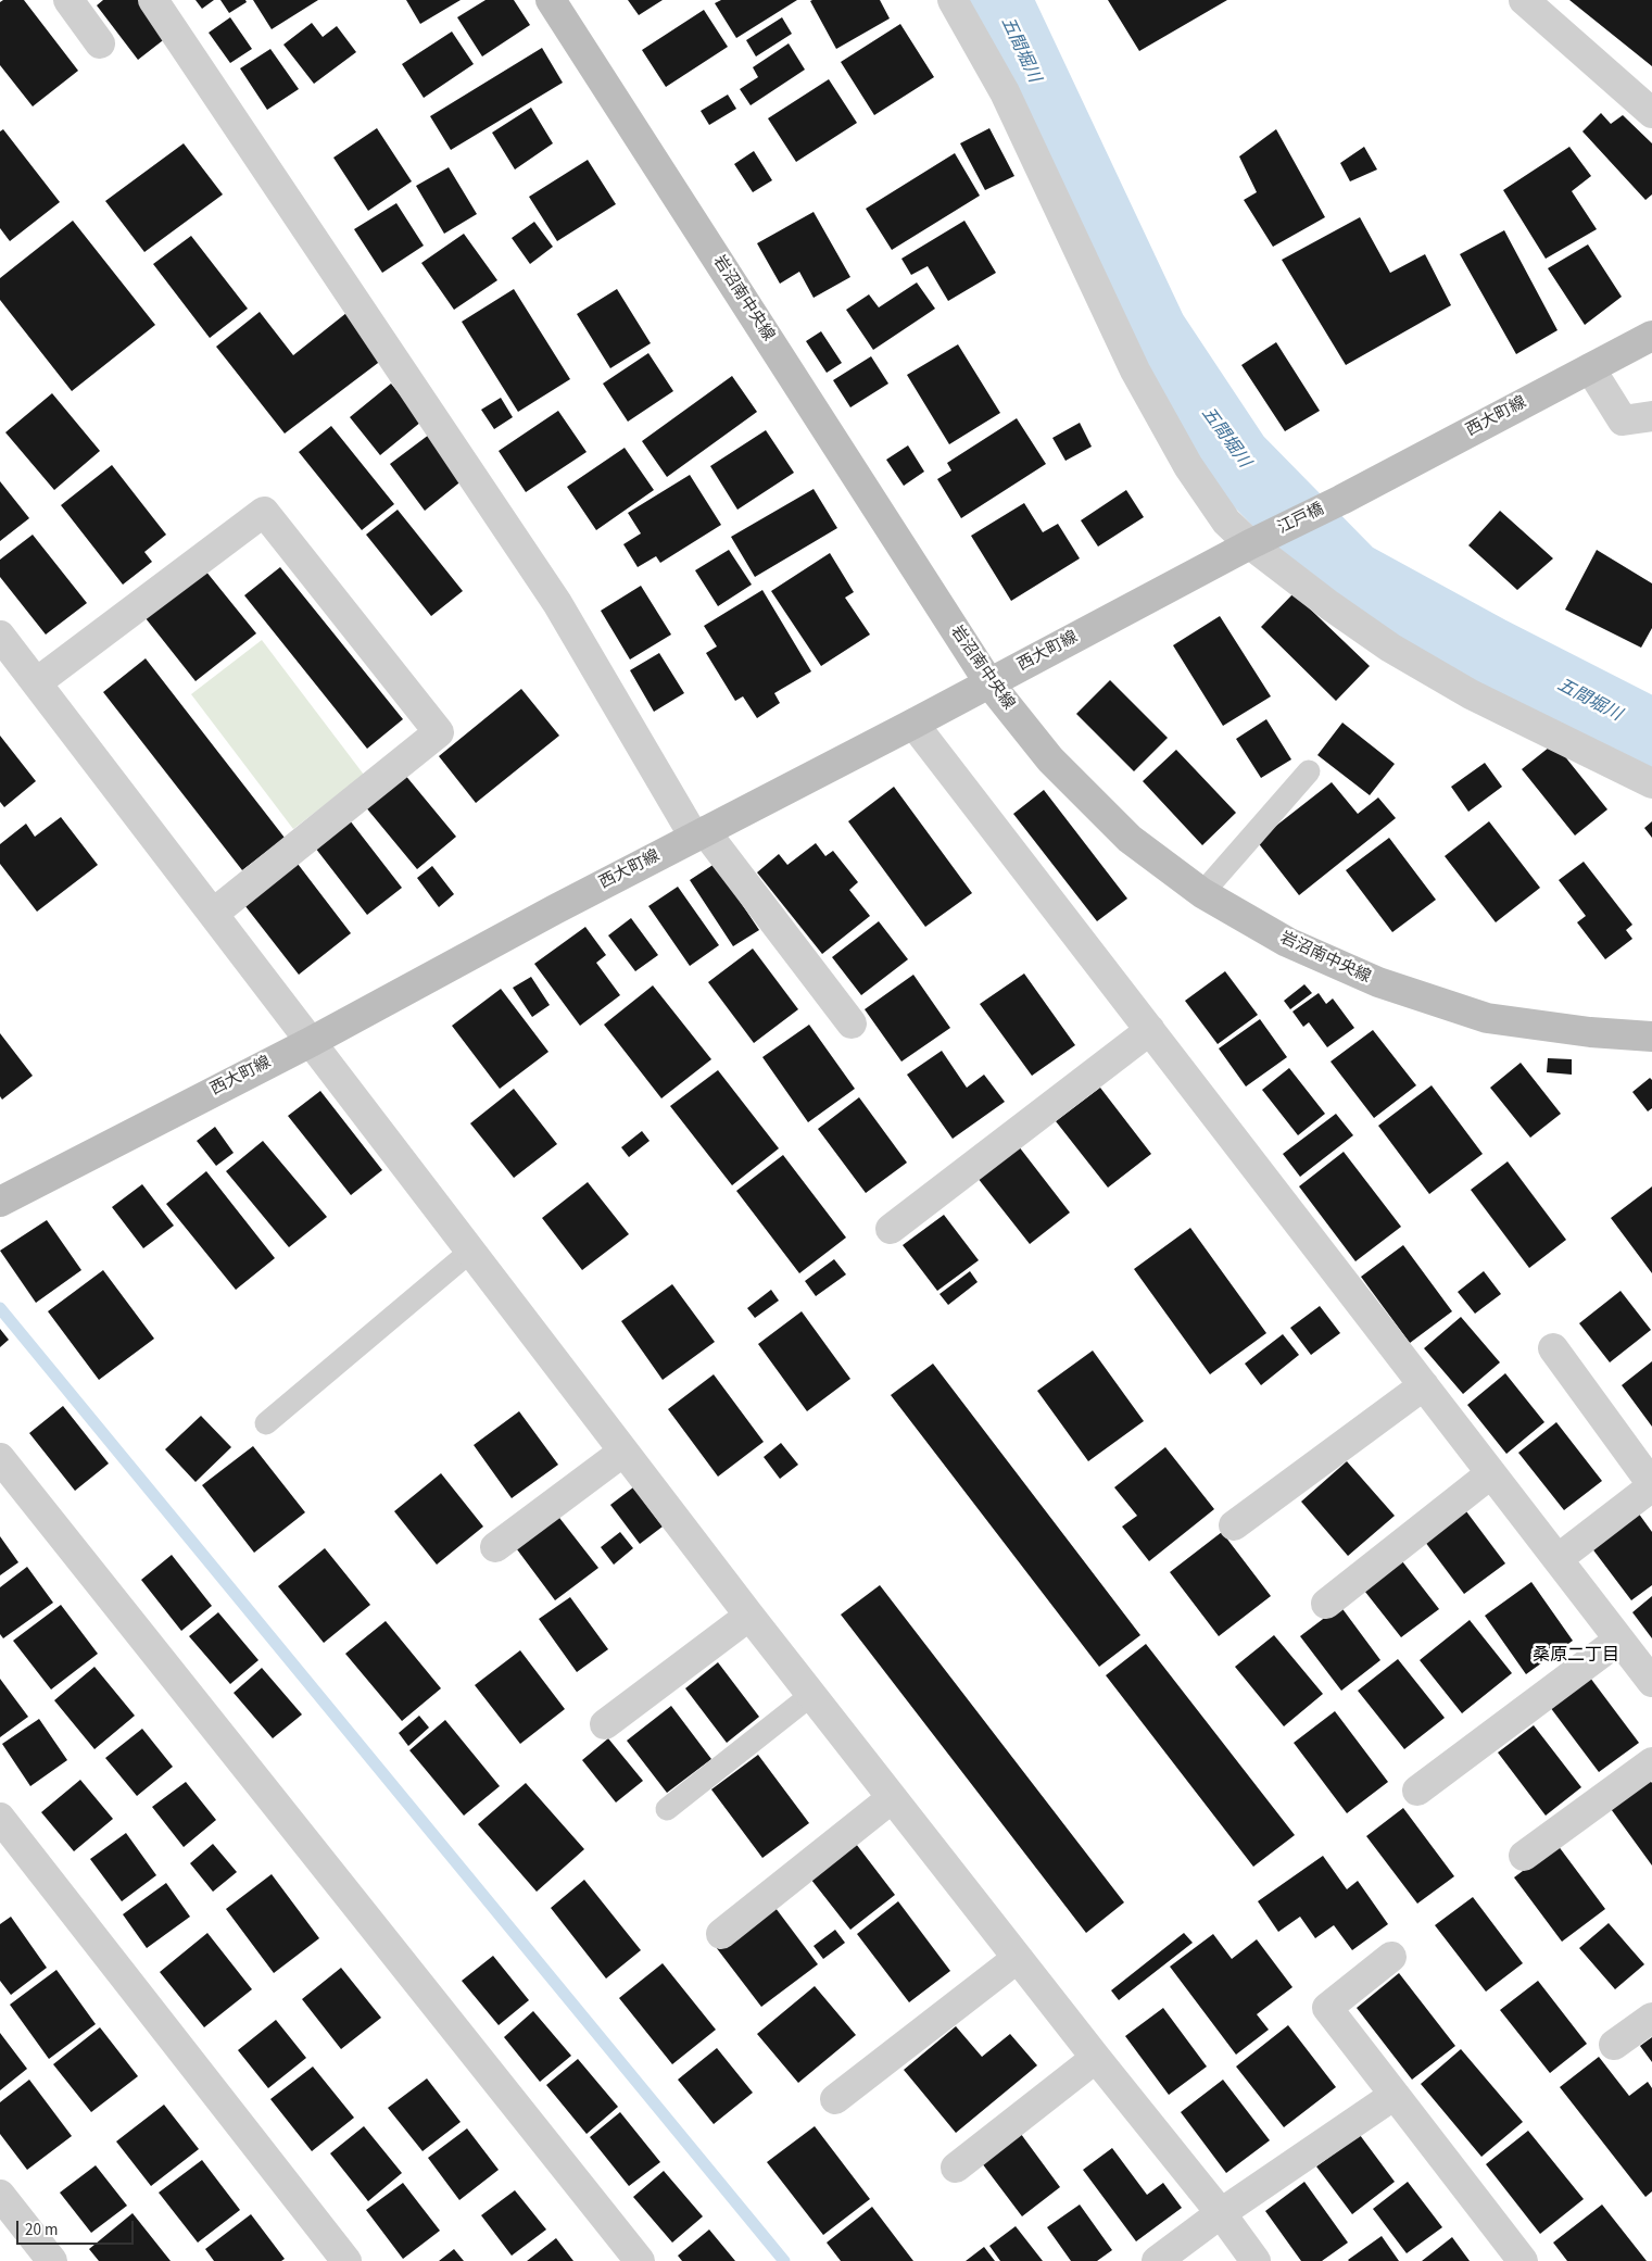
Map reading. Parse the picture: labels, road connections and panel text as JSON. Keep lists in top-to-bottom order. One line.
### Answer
{"streets":{"street":["岩沼南中央線","西大町線","江戸橋"]},"crossings":[["岩沼南中央線","西大町線"],["西大町線","江戸橋"]],"districts":["桑原二丁目"],"water":["五間堀川"],"scale_bar":"20 m"}
